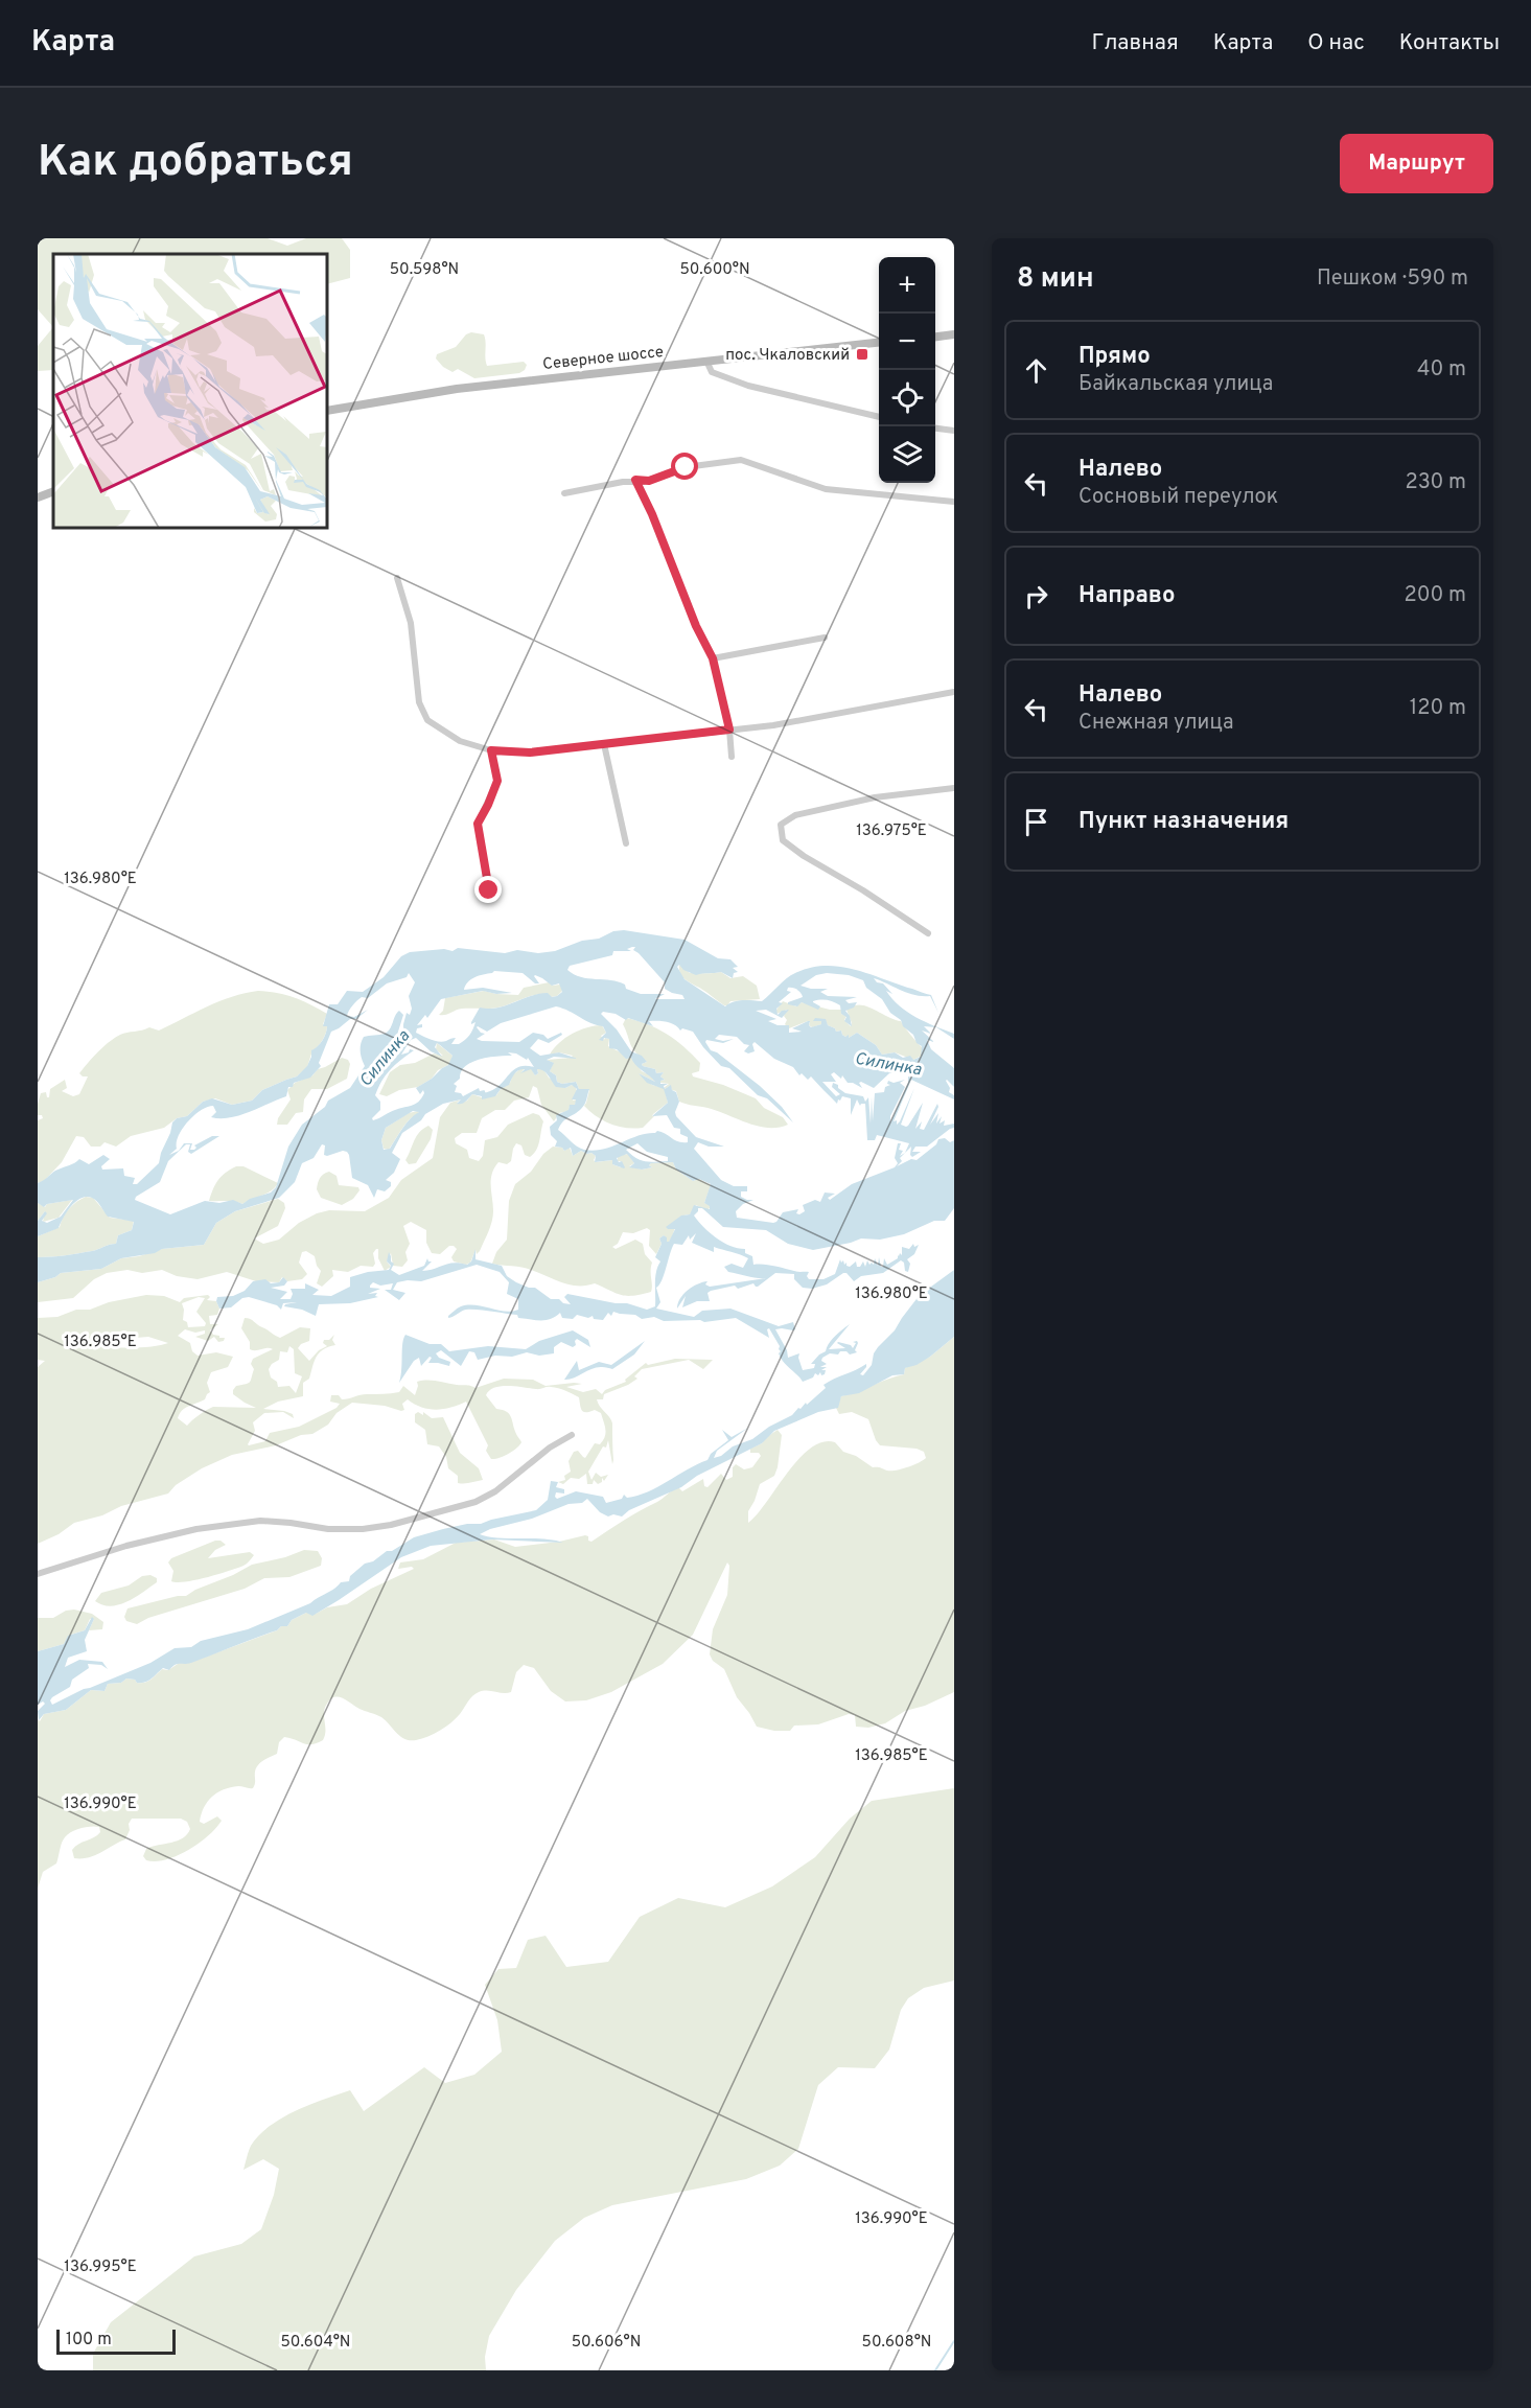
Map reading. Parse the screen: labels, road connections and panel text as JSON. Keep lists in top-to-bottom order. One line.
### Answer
{"streets":{"main road":["Северное шоссе"]},"water":["Силинка"],"places":{"transit":["пос. Чкаловский"]},"scale_bar":"100 m","page":{"header":"Карта","nav":["Главная","Карта","О нас","Контакты"],"buttons":"Маршрут","title":"Как добраться","heading":["8 мин","Пешком · 590 m"],"map_buttons":["+","−"],"list":[["Прямо","Байкальская улица","40 m"],["Налево","Сосновый переулок","230 m"],["Направо","200 m"],["Налево","Снежная улица","120 m"],"Пункт назначения"],"scale":"100 m"},"coordinates":["50.598°N","50.600°N","136.975°E","136.980°E","136.985°E","136.990°E","136.995°E","50.604°N","50.606°N","50.608°N"]}
